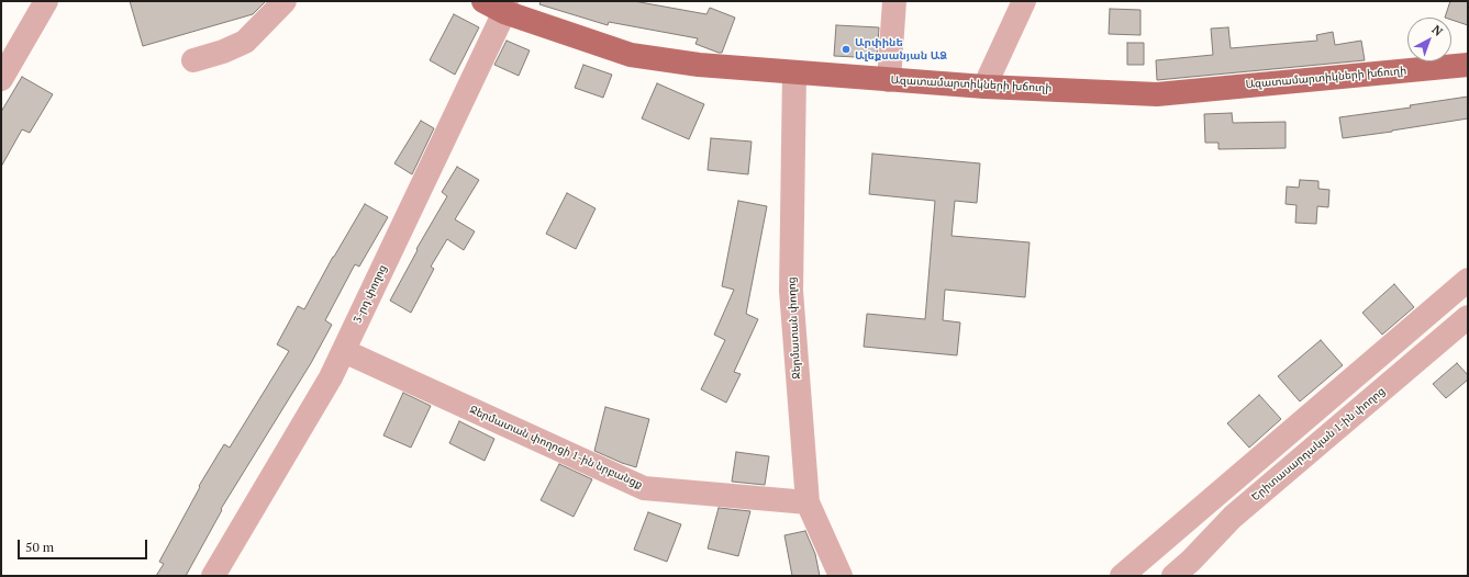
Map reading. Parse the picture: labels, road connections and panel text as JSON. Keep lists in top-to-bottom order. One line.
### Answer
{"streets":{"main road":["Ազատամարտիկների խճուղի"],"street":["3-րդ փողոց","Ջերմատան փողոց","Երիտասարդական 1-ին փողոց","Ջերմատան փողոցի 1-ին նրբանցք"]},"crossings":[["Ազատամարտիկների խճուղի","3-րդ փողոց"],["Ազատամարտիկների խճուղի","Ջերմատան փողոց"],["3-րդ փողոց","Ջերմատան փողոցի 1-ին նրբանցք"],["Ջերմատան փողոց","Ջերմատան փողոցի 1-ին նրբանցք"]],"places":["Արփինե Ալեքսանյան ԱՁ"],"scale_bar":"50 m","north":"top right"}
